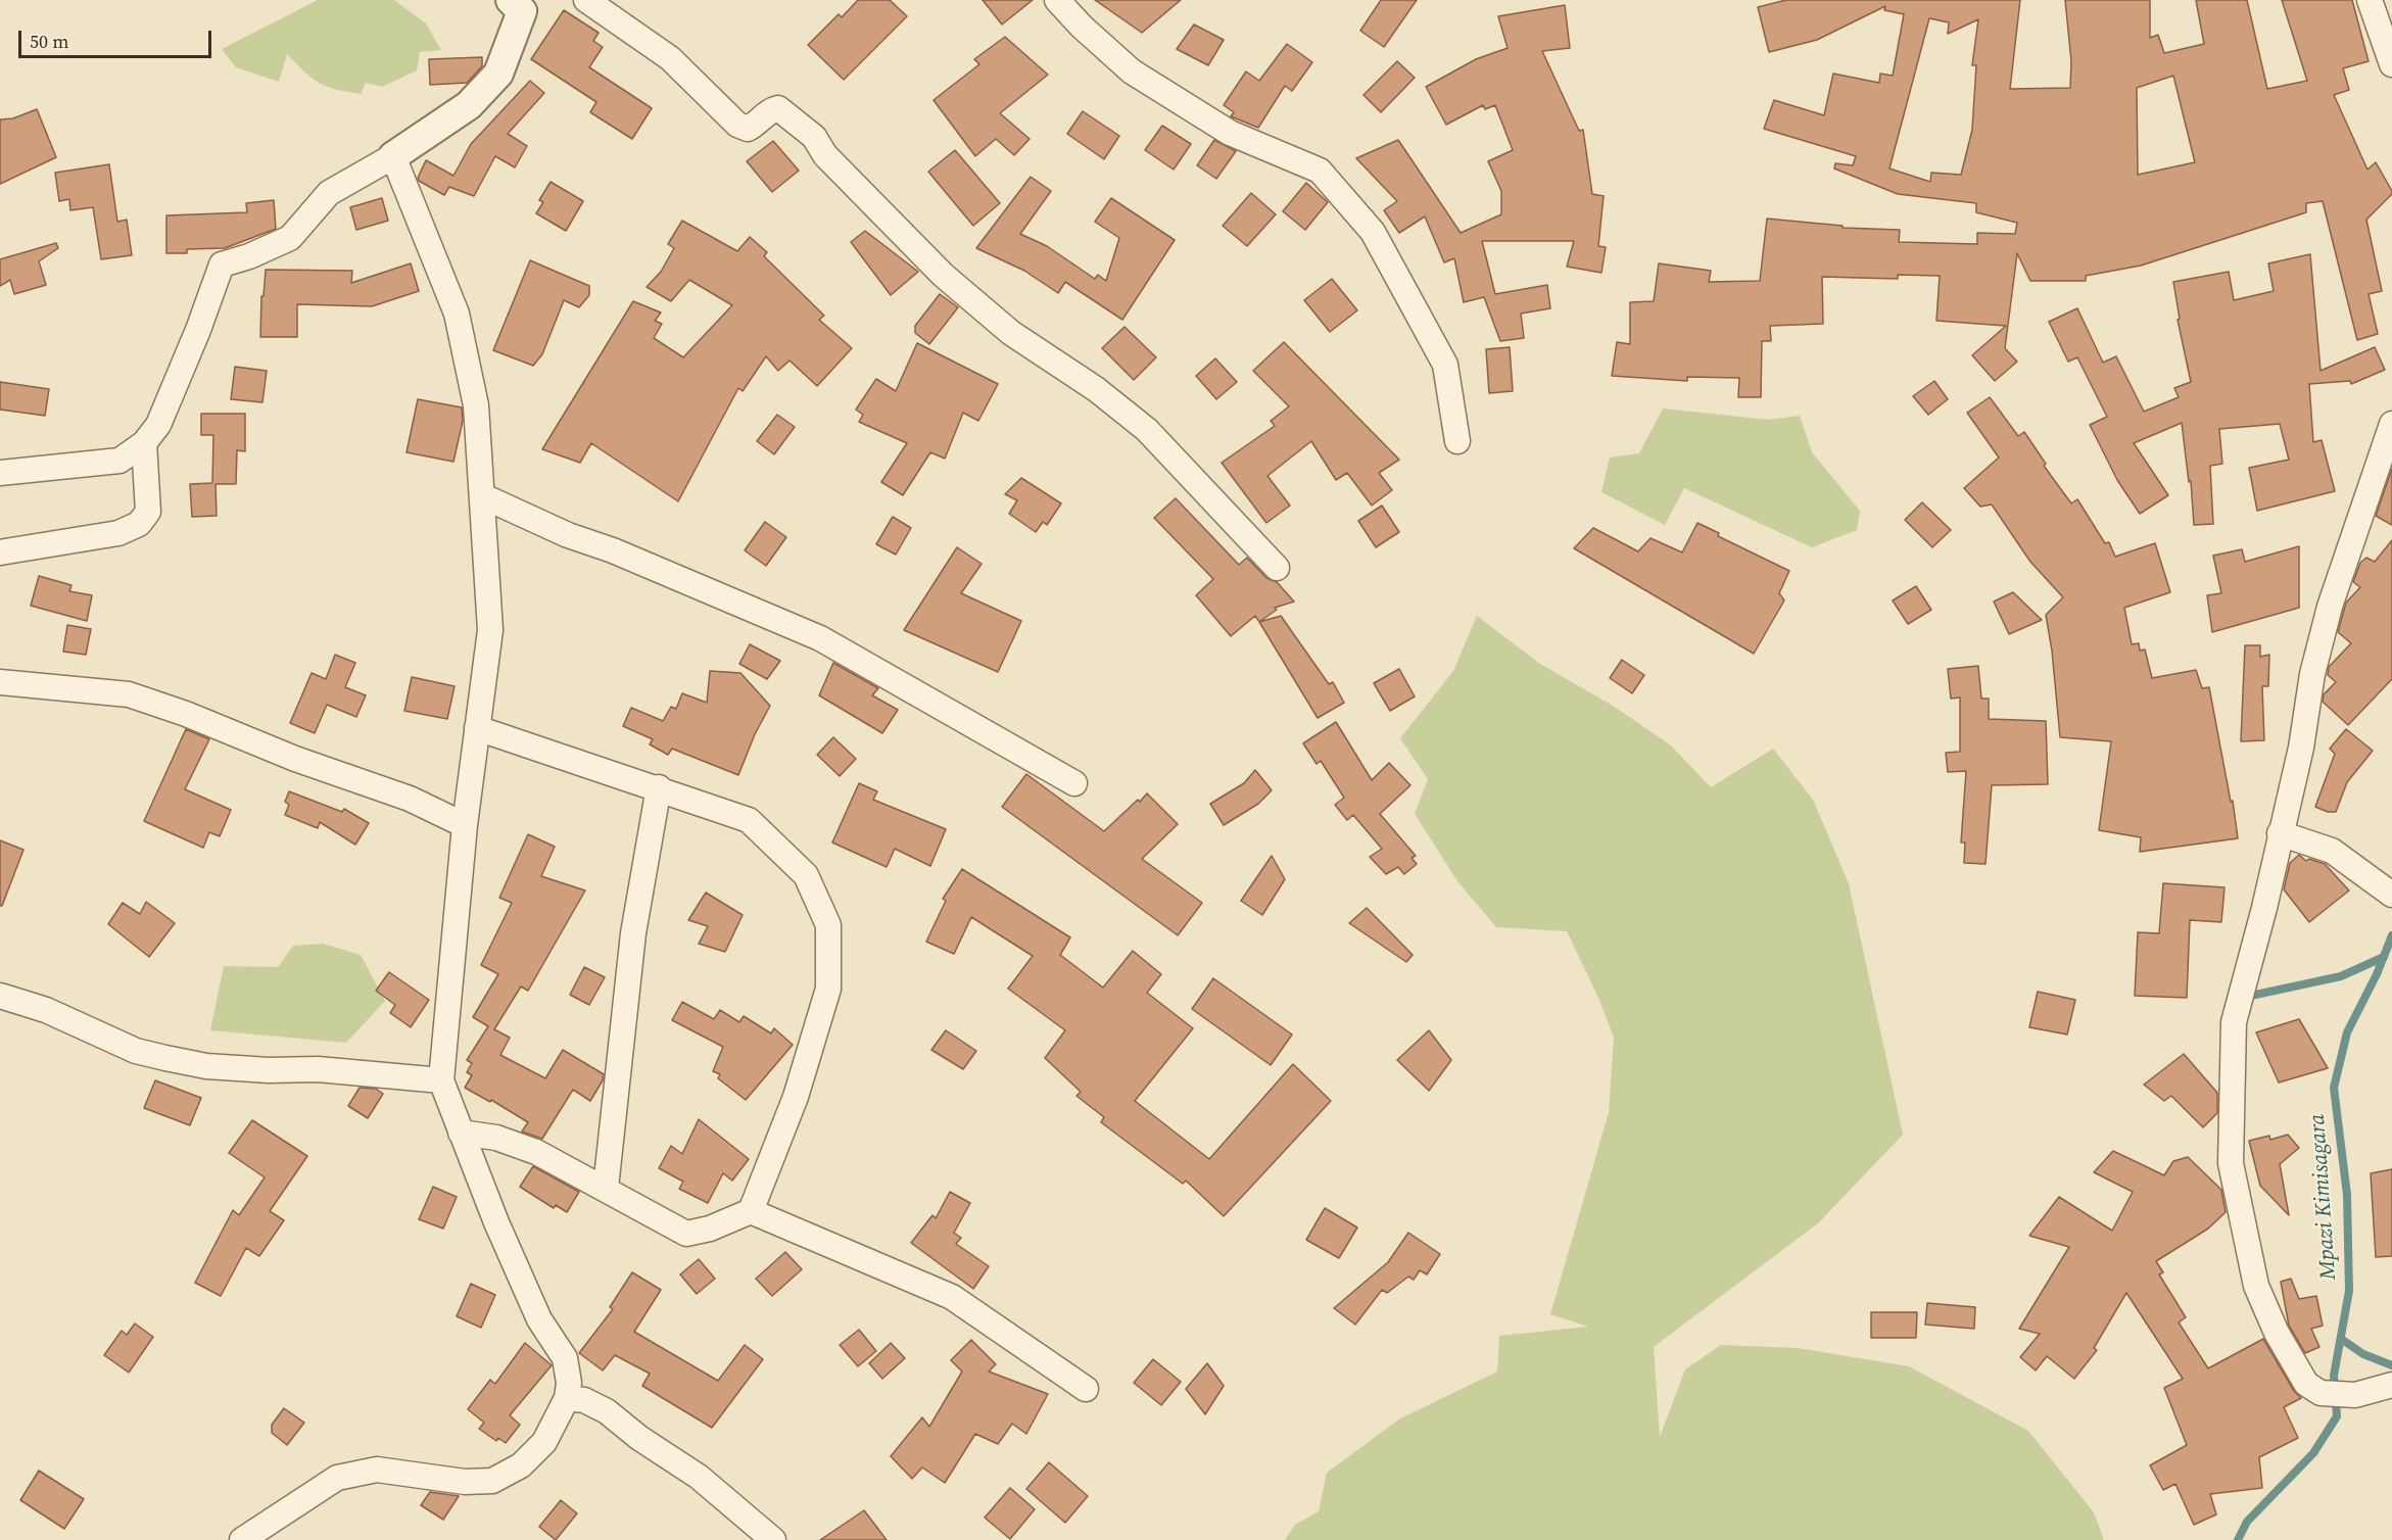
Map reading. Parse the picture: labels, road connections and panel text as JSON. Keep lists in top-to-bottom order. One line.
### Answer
{"water":["Mpazi Kimisagara"],"scale_bar":"50 m"}
